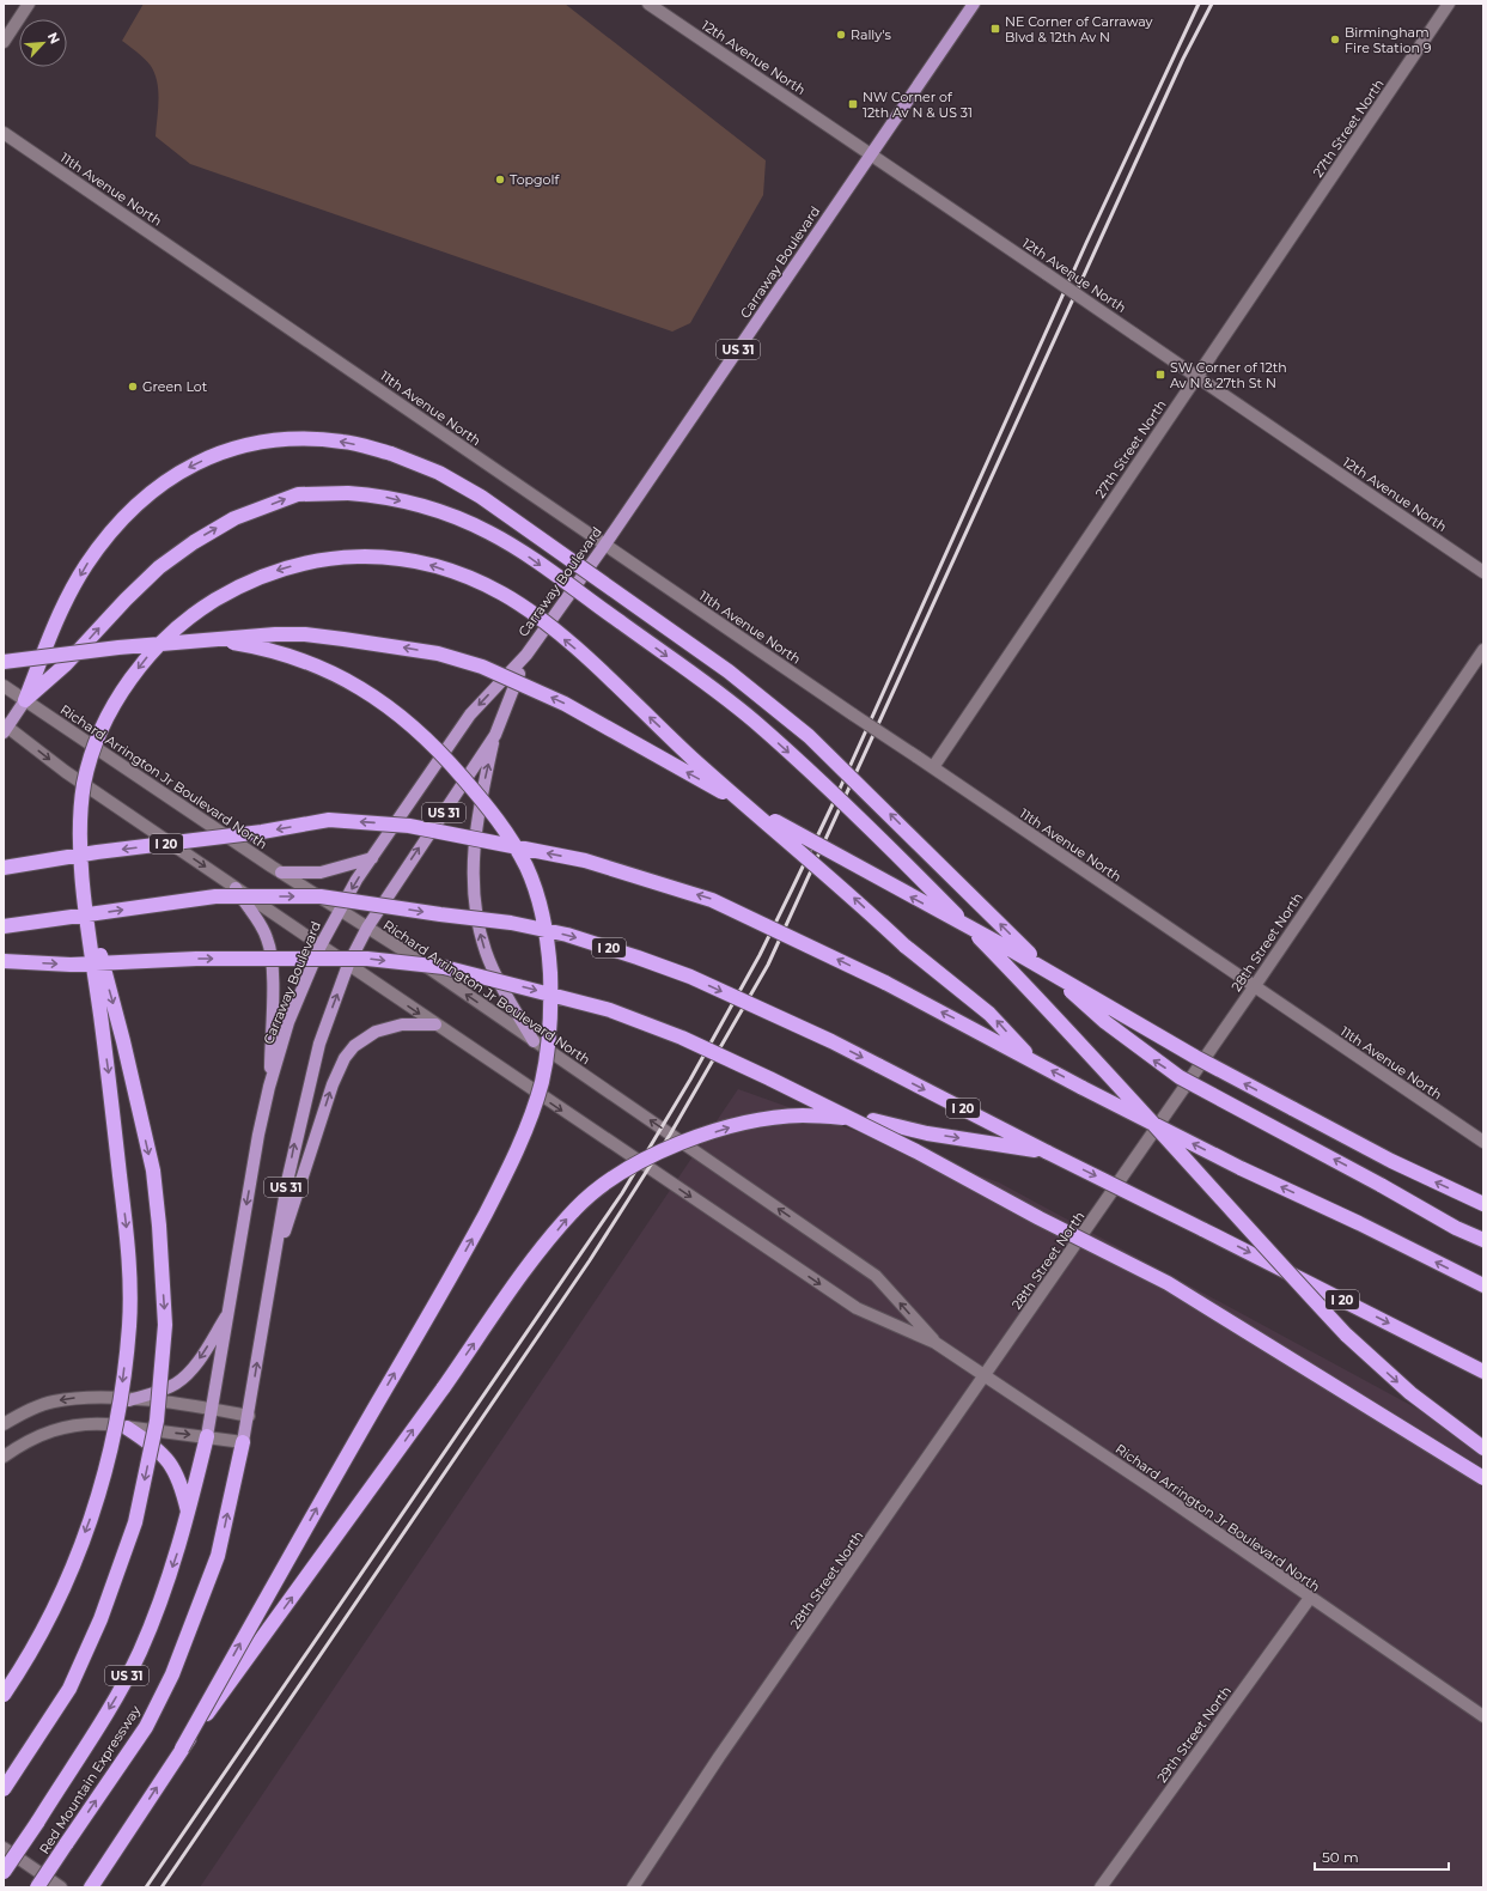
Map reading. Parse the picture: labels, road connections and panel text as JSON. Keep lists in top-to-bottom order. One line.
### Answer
{"streets":{"highway":["US 31","I 20","Red Mountain Expressway"],"main road":["Carraway Boulevard"],"street":["12th Avenue North","27th Street North","11th Avenue North","Richard Arrington Jr Boulevard North","28th Street North","29th Street North"]},"crossings":[["12th Avenue North","27th Street North"],["12th Avenue North","Carraway Boulevard"],["27th Street North","11th Avenue North"],["11th Avenue North","Carraway Boulevard"],["11th Avenue North","28th Street North"],["Carraway Boulevard","Richard Arrington Jr Boulevard North"],["Carraway Boulevard","Red Mountain Expressway"],["Richard Arrington Jr Boulevard North","28th Street North"],["Richard Arrington Jr Boulevard North","29th Street North"]],"places":{"transit":["NE Corner of Carraway Blvd & 12th Av N","NW Corner of 12th Av N & US 31","SW Corner of 12th Av N & 27th St N"],"other":["Rally's","Birmingham Fire Station 9","Topgolf","Green Lot"]},"scale_bar":"50 m","north":"top right"}
